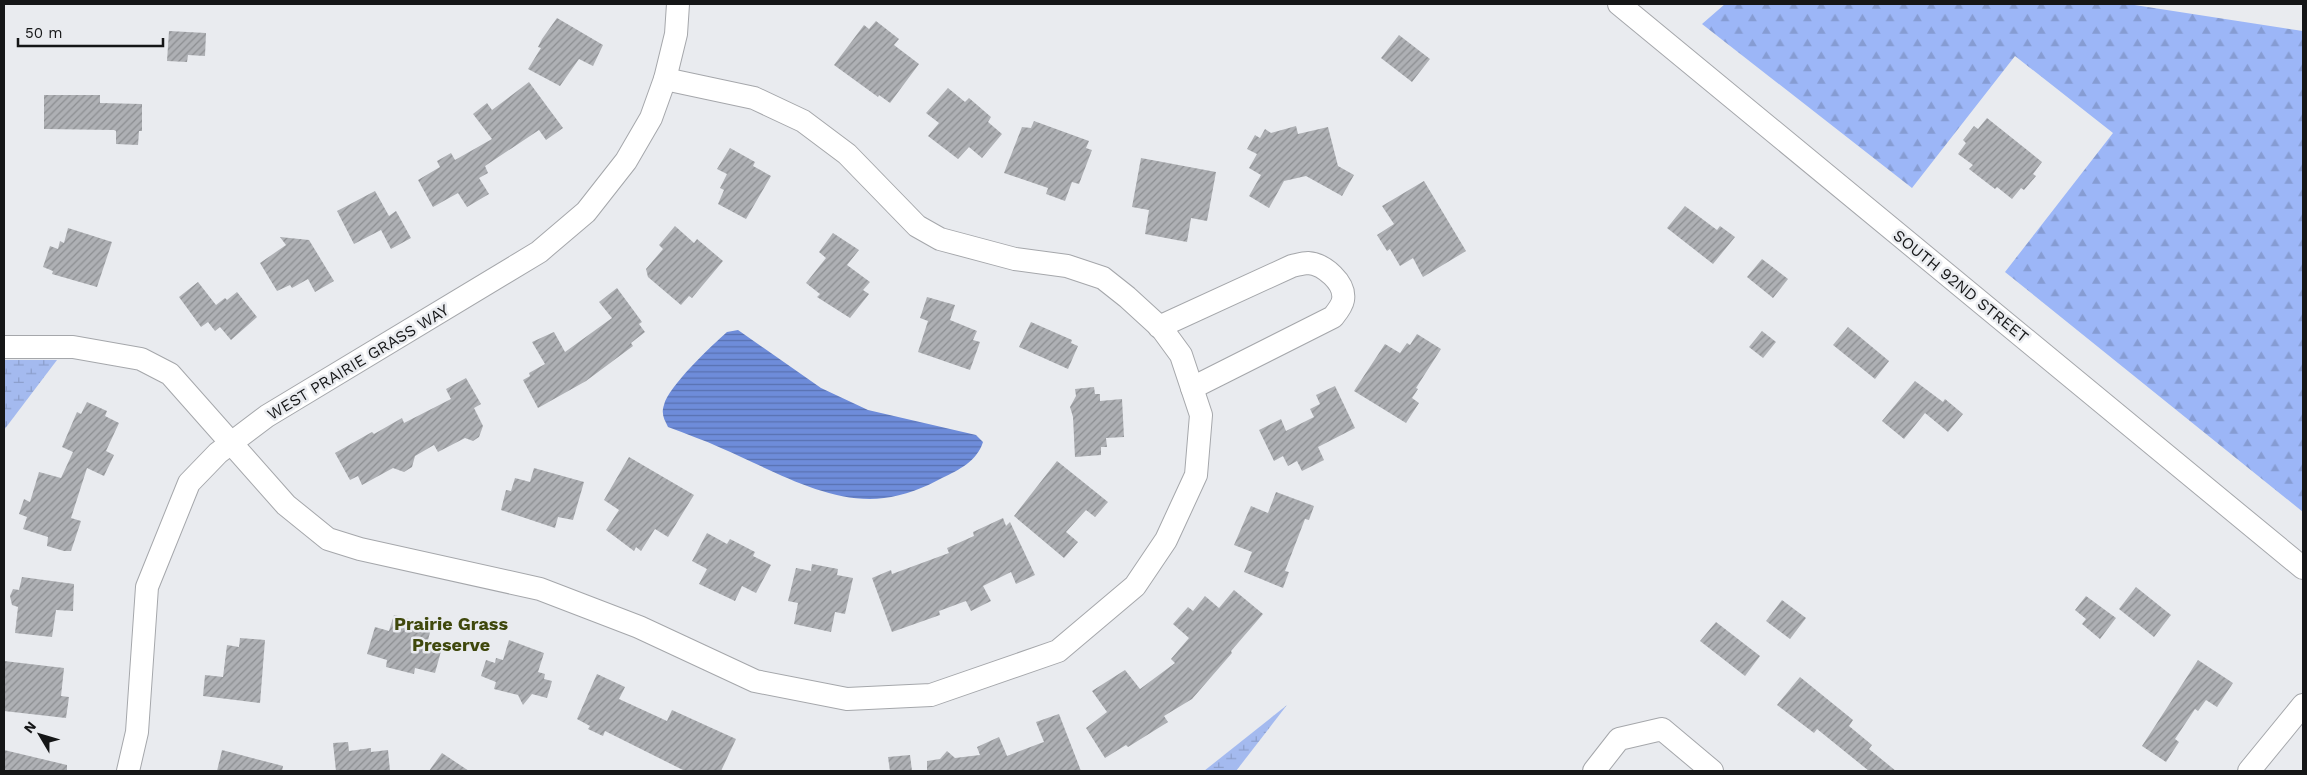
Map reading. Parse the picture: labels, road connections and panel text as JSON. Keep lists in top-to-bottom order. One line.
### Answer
{"streets":{"street":["SOUTH 92ND STREET","WEST PRAIRIE GRASS WAY"]},"districts":["Prairie Grass Preserve"],"scale_bar":"50 m","north":"top left"}
